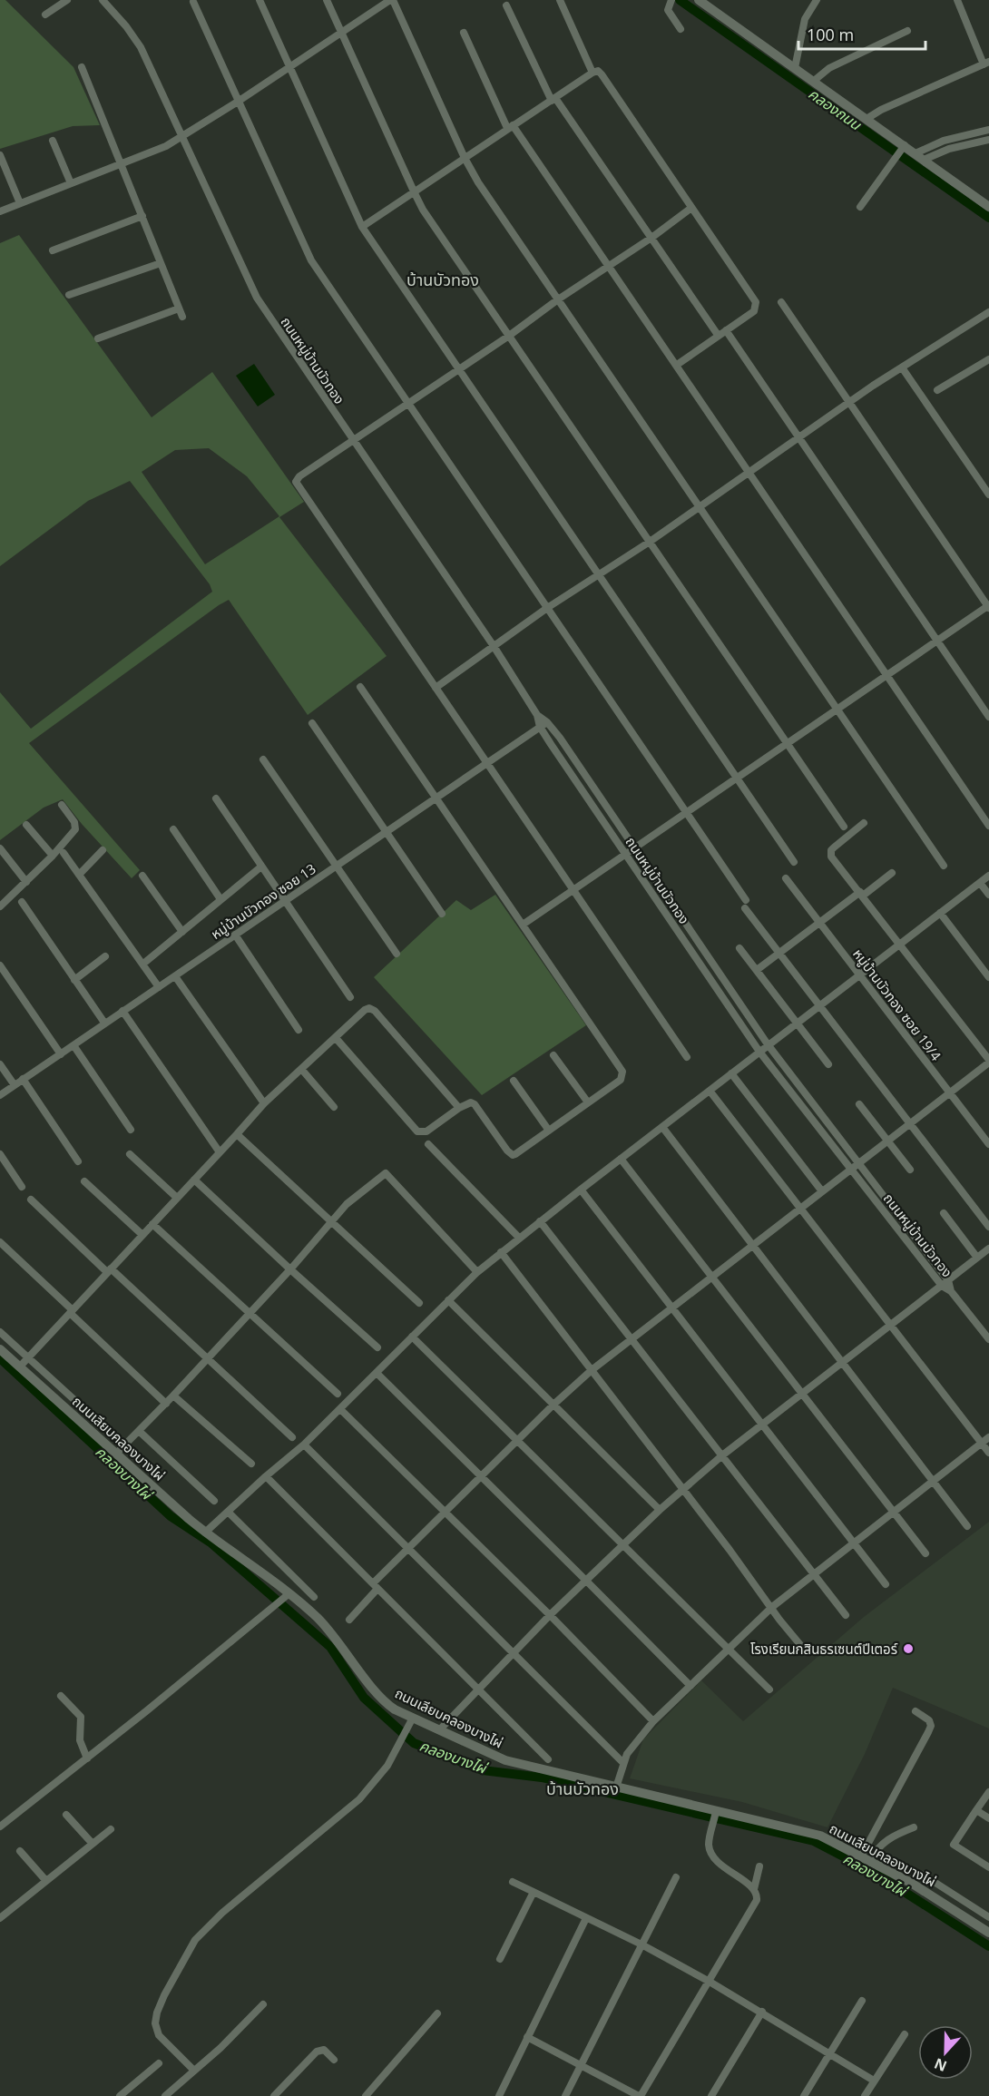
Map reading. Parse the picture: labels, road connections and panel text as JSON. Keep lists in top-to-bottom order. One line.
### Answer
{"streets":{"street":["ถนนหมู่บ้านบัวทอง","หมู่บ้านบัวทอง ซอย 13","หมู่บ้านบัวทอง ซอย 19/4","ถนนเลียบคลองบางไผ่"]},"crossings":[["ถนนหมู่บ้านบัวทอง","หมู่บ้านบัวทอง ซอย 13"]],"districts":["บ้านบัวทอง","บ้านบัวทอง"],"water":["คลองถนน","คลองบางไผ่"],"places":["โรงเรียนกสินธรเซนต์ปีเตอร์"],"scale_bar":"100 m","north":"bottom"}
